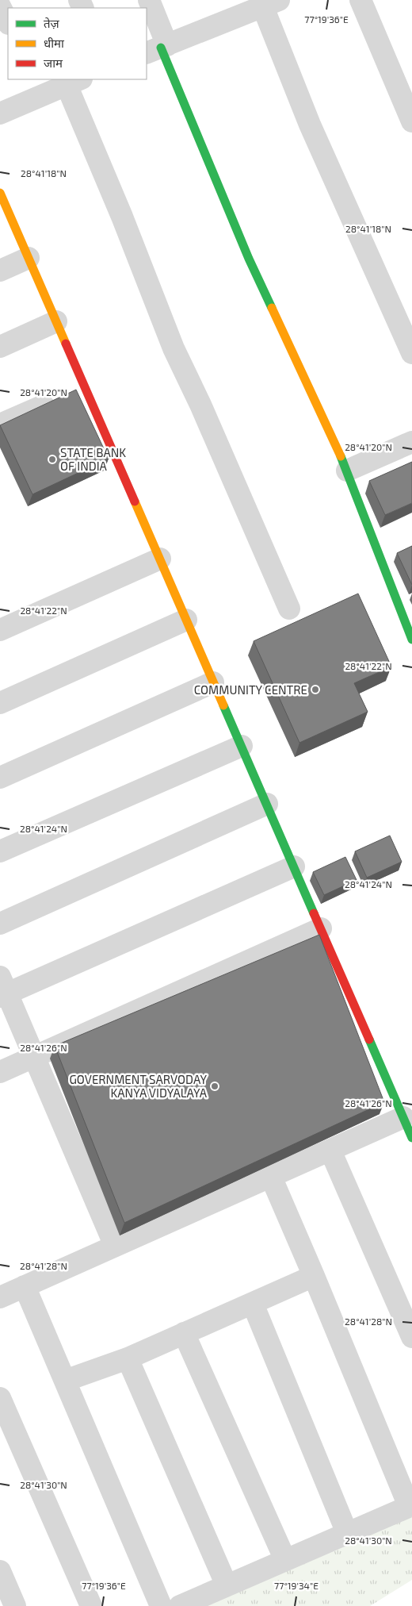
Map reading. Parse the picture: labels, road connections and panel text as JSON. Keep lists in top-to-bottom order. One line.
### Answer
{"places":["STATE BANK OF INDIA","COMMUNITY CENTRE","GOVERNMENT SARVODAY KANYA VIDYALAYA"],"legend":["तेज़","धीमा","जाम"],"coordinates":["77°19'36\"E","28°41'18\"N","28°41'20\"N","28°41'22\"N","28°41'24\"N","28°41'26\"N","28°41'28\"N","28°41'30\"N","77°19'34\"E"]}
